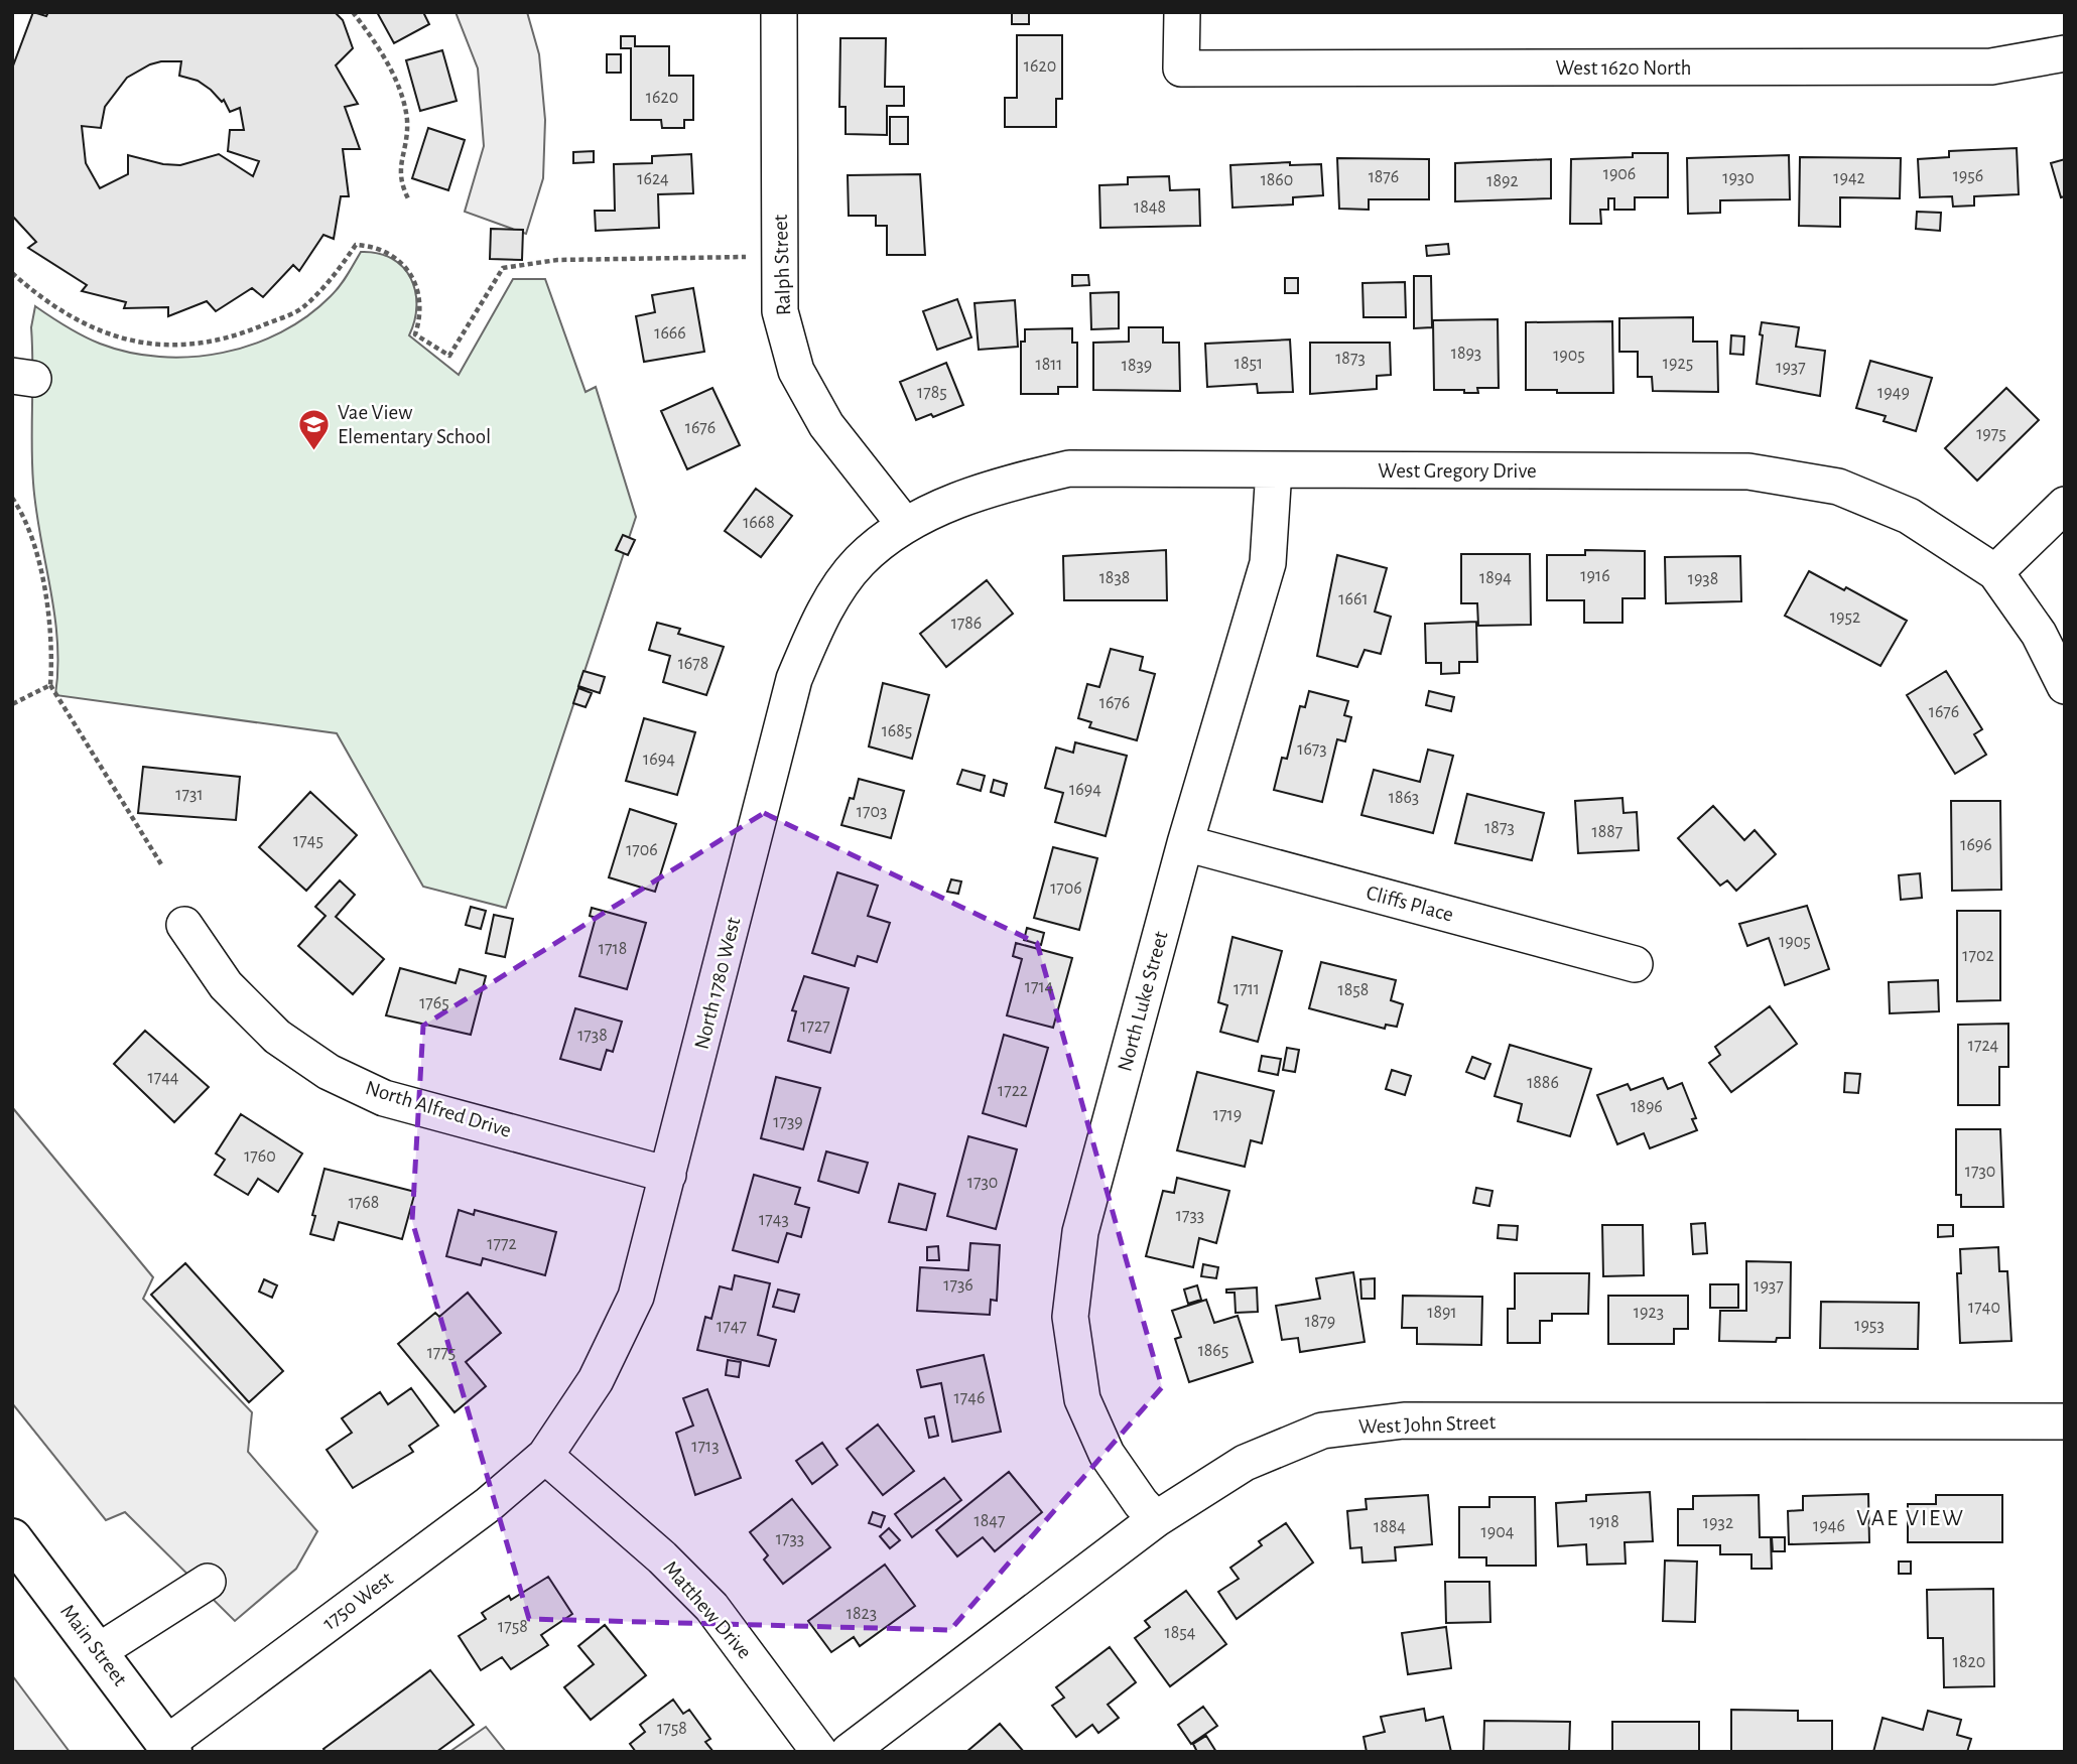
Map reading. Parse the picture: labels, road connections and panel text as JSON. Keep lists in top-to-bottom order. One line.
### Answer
{"streets":{"main road":["Main Street"],"street":["West 1620 North","Ralph Street","West Gregory Drive","Cliffs Place","North 1780 West","North Luke Street","North Alfred Drive","West John Street","1750 West","Matthew Drive"]},"crossings":[["Ralph Street","West Gregory Drive"],["Ralph Street","North 1780 West"],["West Gregory Drive","North 1780 West"],["West Gregory Drive","North Luke Street"],["Cliffs Place","North Luke Street"],["North 1780 West","North Alfred Drive"],["North 1780 West","1750 West"],["North 1780 West","Matthew Drive"],["North Luke Street","West John Street"],["1750 West","Matthew Drive"],["1750 West","Main Street"]],"districts":["VAE VIEW"],"places":{"school or university":["Vae View Elementary School"]},"house_numbers":["1620","1620","1906","1956","1876","1930","1942","1624","1860","1892","1848","1666","1893","1905","1873","1851","1925","1811","1839","1937","1785","1949","1676","1975","1668","1916","1838","1894","1938","1661","1952","1786","1678","1676","1676","1685","1673","1694","1694","1731","1863","1703","1873","1887","1745","1696","1706","1706","1905","1718","1702","1714","1711","1858","1765","1727","1738","1724","1744","1886","1722","1896","1719","1739","1760","1730","1730","1768","1733","1743","1772","1736","1937","1740","1891","1923","1879","1953","1747","1865","1775","1746","1713","1847","1918","1932","1946","1884","1904","1733","1823","1758","1854","1820","1758"]}
